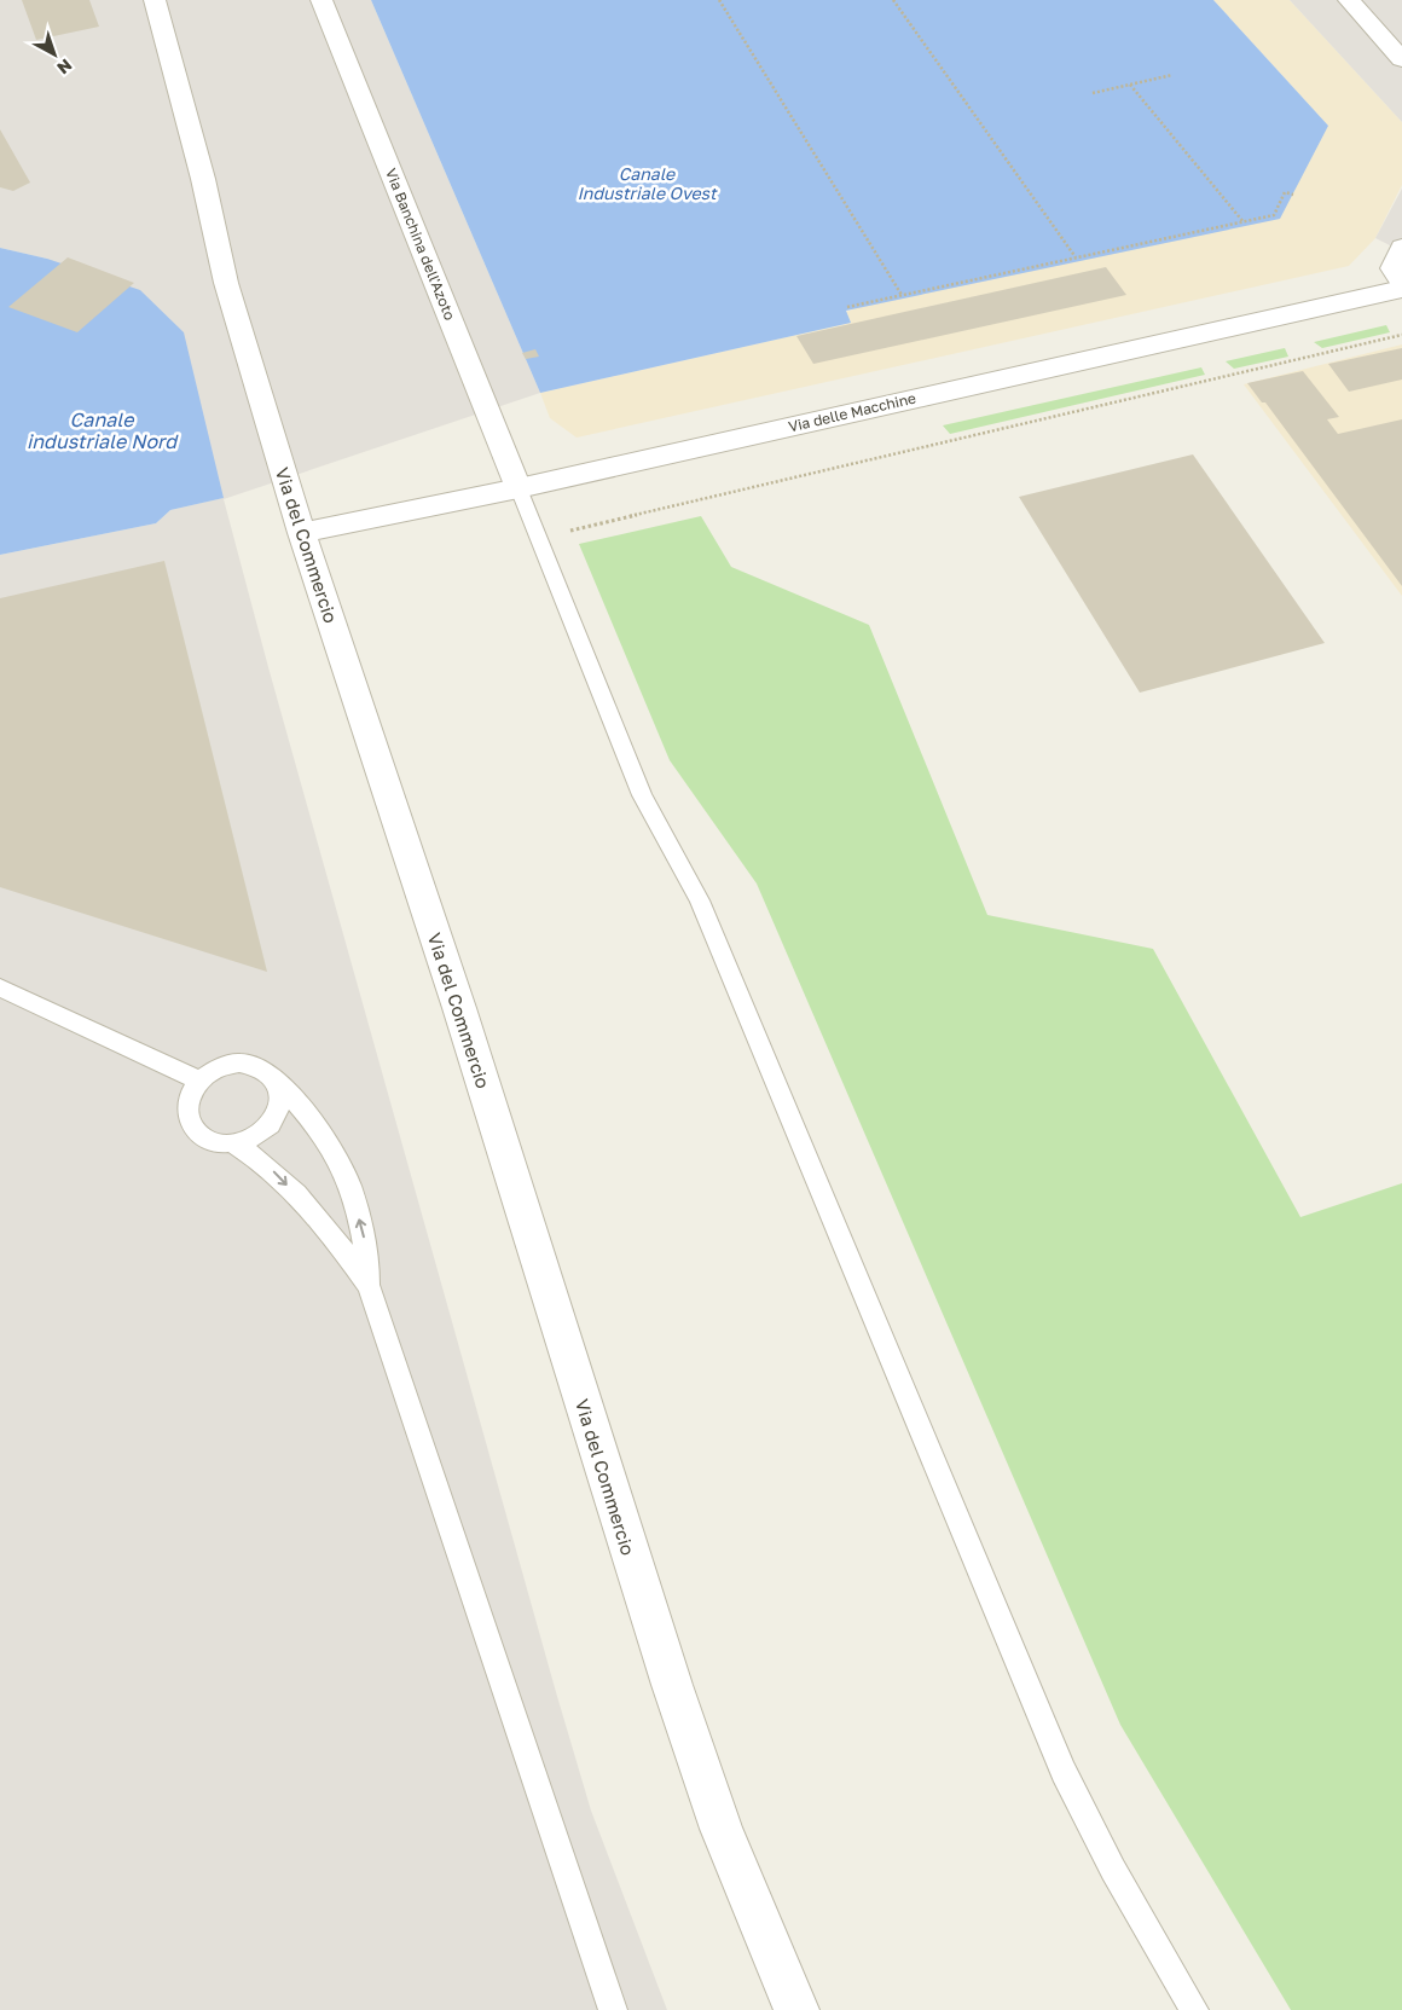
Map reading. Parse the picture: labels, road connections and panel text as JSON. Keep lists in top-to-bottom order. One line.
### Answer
{"streets":{"street":["Via Banchina dell'Azoto","Via delle Macchine","Via del Commercio"]},"crossings":[["Via Banchina dell'Azoto","Via delle Macchine"],["Via delle Macchine","Via del Commercio"]],"water":["Canale Industriale Ovest","Canale industriale Nord"],"north":"bottom right"}
